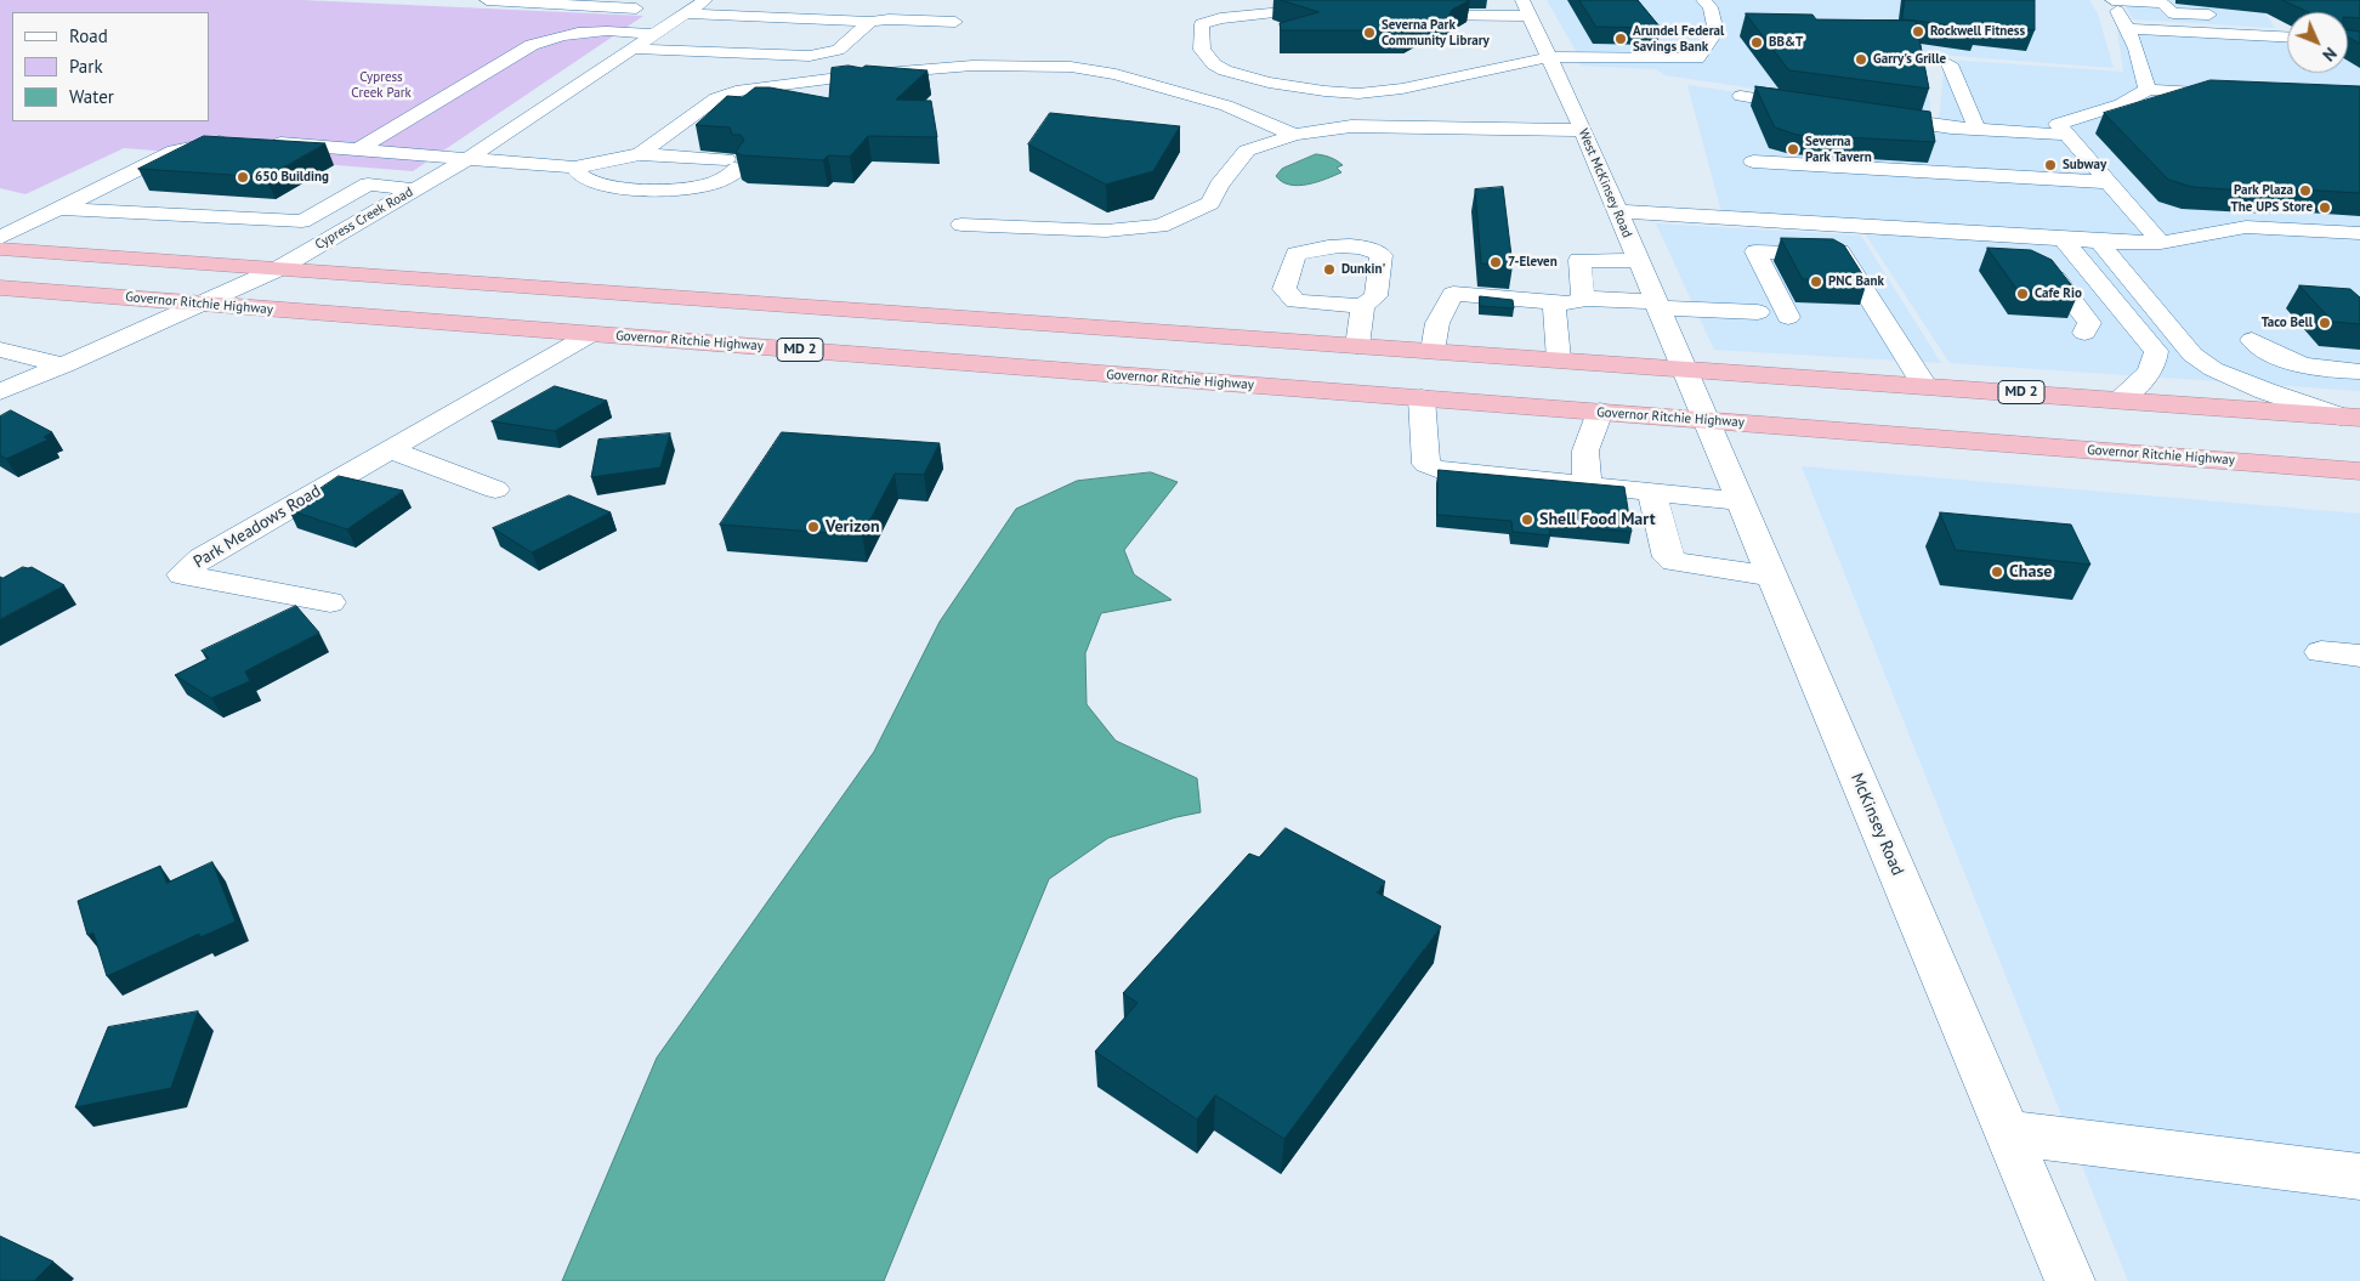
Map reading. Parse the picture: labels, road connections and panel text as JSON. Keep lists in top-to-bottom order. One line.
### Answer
{"streets":{"highway":["Governor Ritchie Highway","MD 2"],"street":["West McKinsey Road","Cypress Creek Road","Park Meadows Road","McKinsey Road"]},"crossings":[["West McKinsey Road","MD 2"],["West McKinsey Road","McKinsey Road"],["Cypress Creek Road","Governor Ritchie Highway"],["Cypress Creek Road","MD 2"],["Governor Ritchie Highway","Park Meadows Road"],["Governor Ritchie Highway","McKinsey Road"],["MD 2","McKinsey Road"]],"parks":["Cypress Creek Park"],"places":["Rockwell Fitness","Severna Park Community Library","Arundel Federal Savings Bank","BB&T","Garry's Grille","Severna Park Tavern","Subway","650 Building","Park Plaza","The UPS Store","7-Eleven","Dunkin'","PNC Bank","Cafe Rio","Taco Bell","Shell Food Mart","Verizon","Chase"],"legend":["Road","Park","Water"],"north":"bottom right"}
